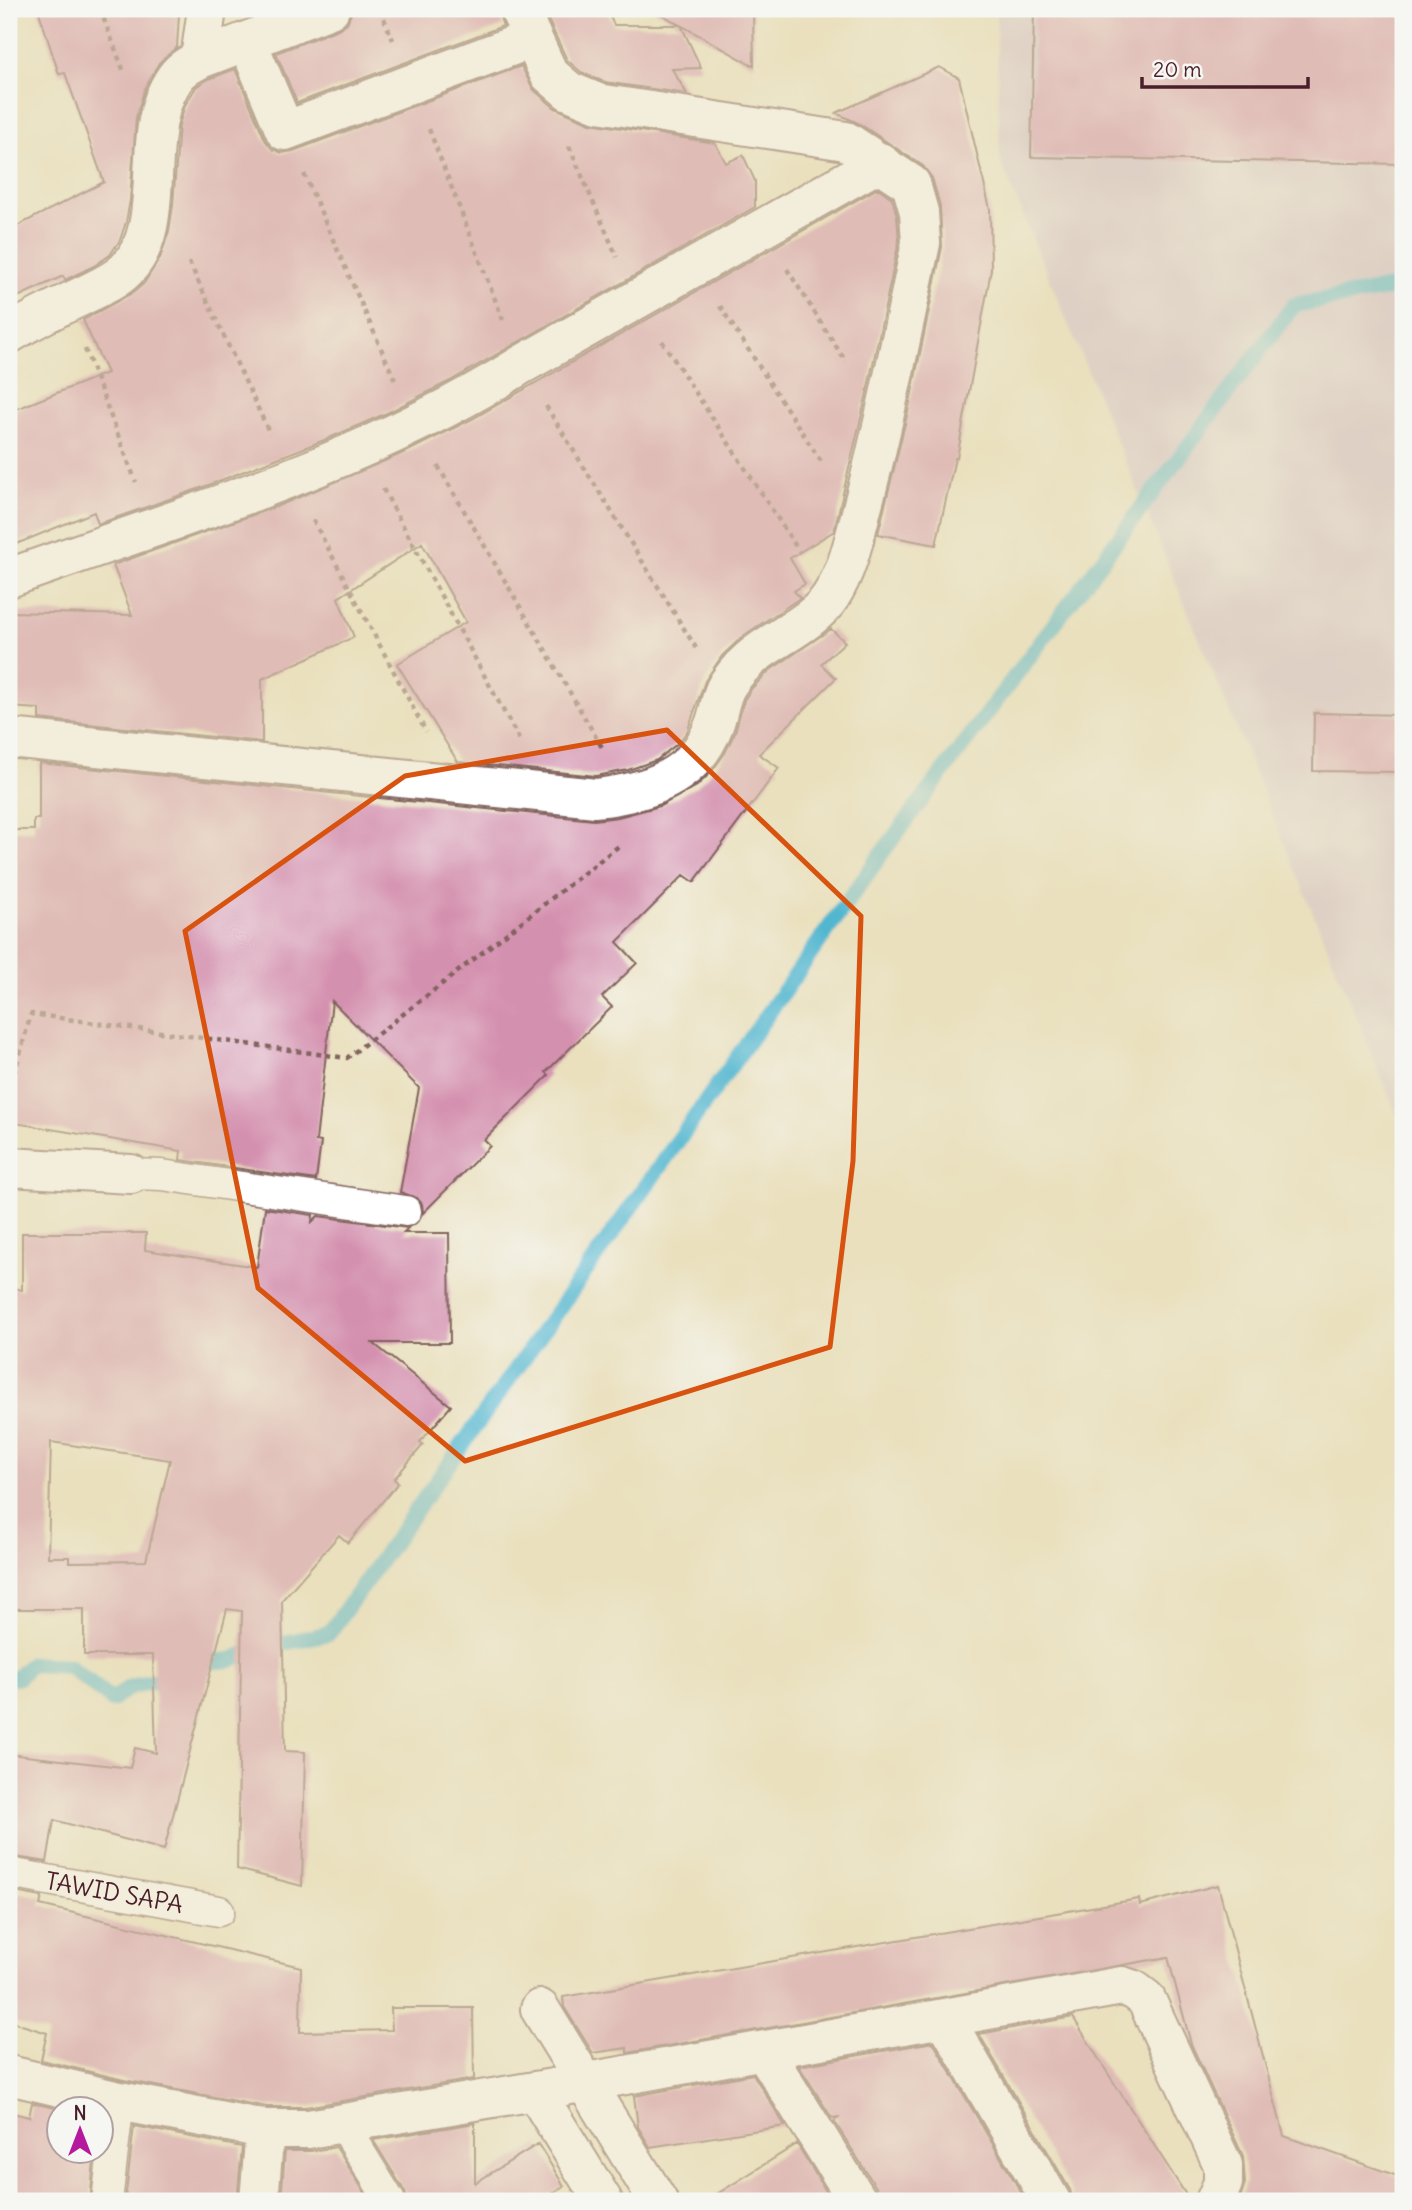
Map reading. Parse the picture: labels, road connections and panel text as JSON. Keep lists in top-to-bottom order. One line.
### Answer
{"streets":{"lane":["TAWID SAPA"]},"scale_bar":"20 m","north":"top"}
